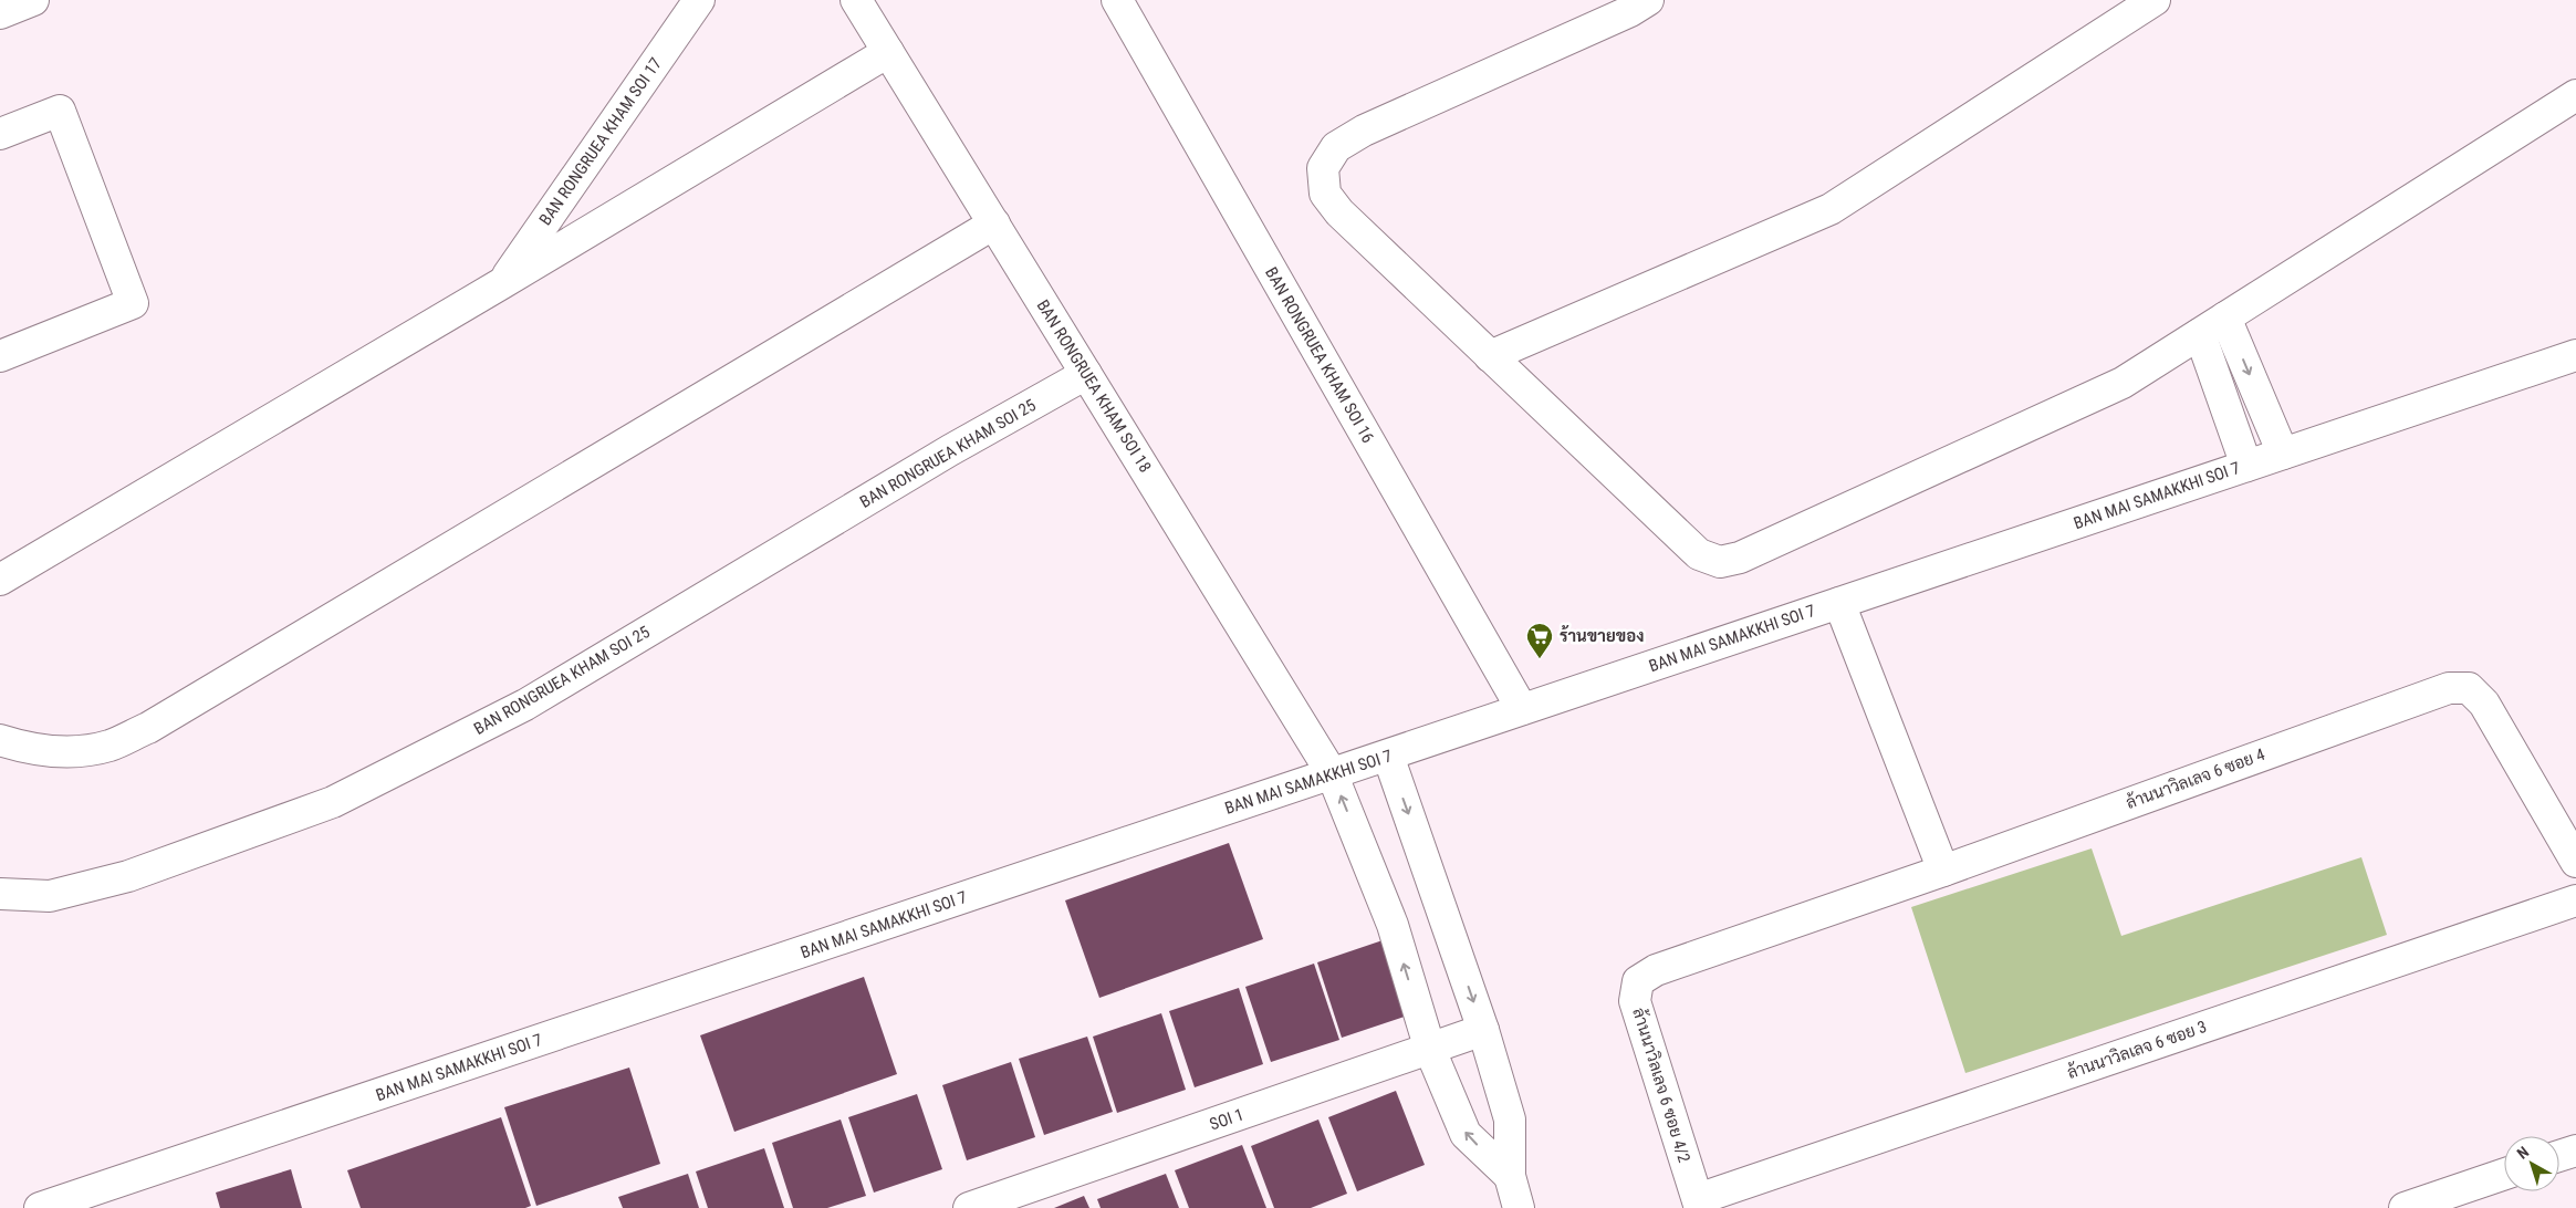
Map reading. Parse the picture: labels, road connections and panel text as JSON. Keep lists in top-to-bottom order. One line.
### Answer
{"streets":{"street":["BAN RONGRUEA KHAM SOI 17","BAN RONGRUEA KHAM SOI 16","BAN RONGRUEA KHAM SOI 18","BAN RONGRUEA KHAM SOI 25","BAN MAI SAMAKKHI SOI 7","ล้านนาวิลเลจ 6 ซอย 4","ล้านนาวิลเลจ 6 ซอย 3","ล้านนาวิลเลจ 6 ซอย 4/2","SOI 1"]},"crossings":[["BAN RONGRUEA KHAM SOI 16","BAN MAI SAMAKKHI SOI 7"],["BAN RONGRUEA KHAM SOI 18","BAN RONGRUEA KHAM SOI 25"],["BAN RONGRUEA KHAM SOI 18","BAN MAI SAMAKKHI SOI 7"],["BAN RONGRUEA KHAM SOI 18","SOI 1"],["ล้านนาวิลเลจ 6 ซอย 4","ล้านนาวิลเลจ 6 ซอย 4/2"],["ล้านนาวิลเลจ 6 ซอย 3","ล้านนาวิลเลจ 6 ซอย 4/2"]],"places":{"supermarket":["ร้านขายของ"]},"north":"top left"}
